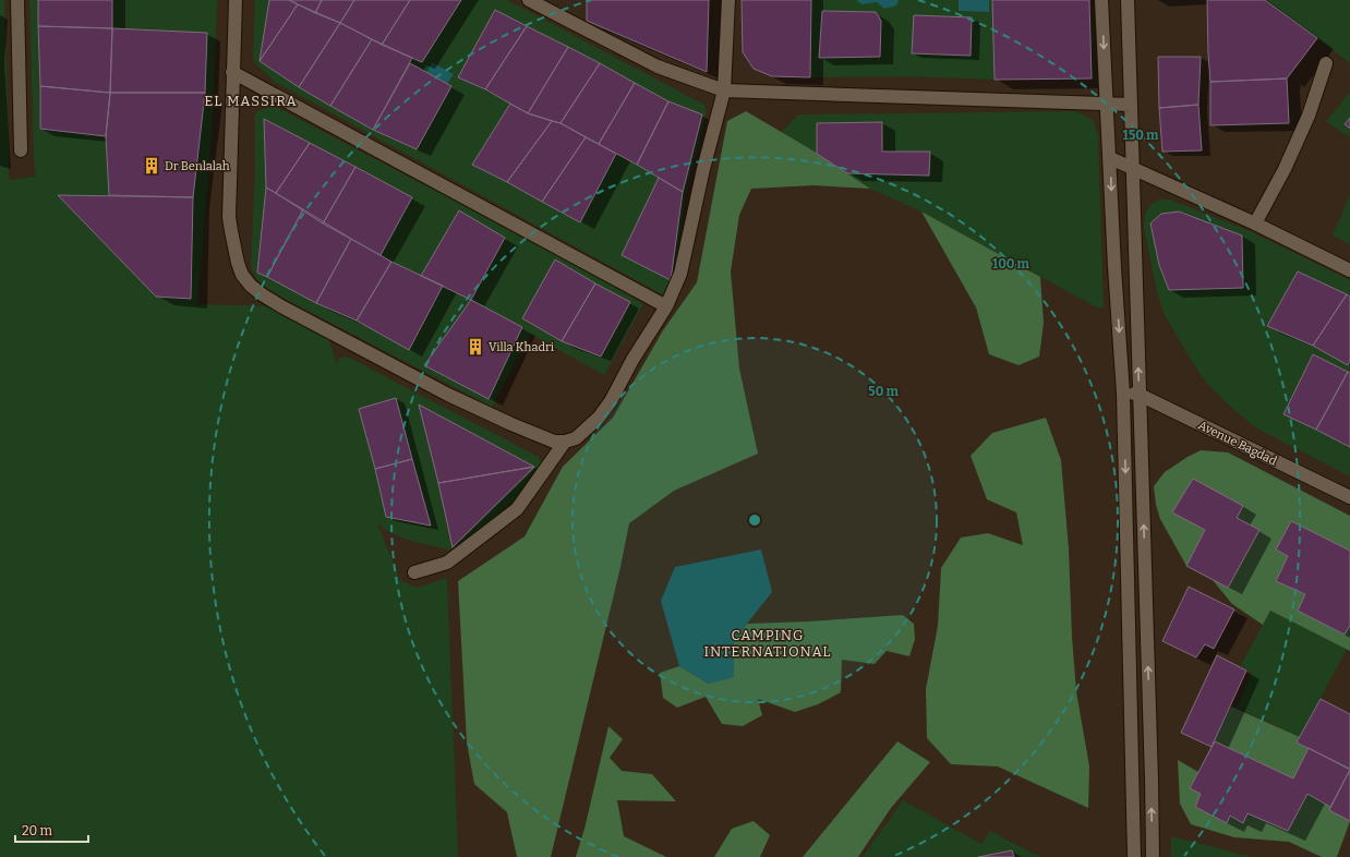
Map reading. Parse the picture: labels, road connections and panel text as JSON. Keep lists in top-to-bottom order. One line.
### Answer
{"streets":{"street":["Avenue Bagdad"]},"districts":["EL MASSIRA","CAMPING INTERNATIONAL"],"places":{"building":["Dr Benlalah","Villa Khadri"]},"scale_bar":"20 m","rings":["150 m","100 m","50 m"]}
